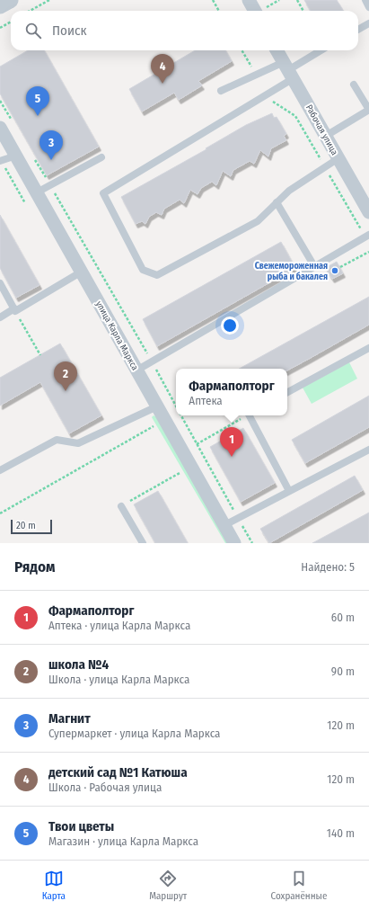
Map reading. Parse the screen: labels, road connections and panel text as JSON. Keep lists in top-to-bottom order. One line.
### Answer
{"streets":{"street":["Рабочая улица","улица Карла Маркса"]},"places":["Свежемороженная рыба и бакалея"],"scale_bar":"20 m","page":{"search":"Поиск","pins":["4","5","3","2","1"],"popup":["Фармаполторг","Аптека"],"scale":"20 m","heading":["Рядом","Найдено: 5"],"list":[{"mark":"1","name":"Фармаполторг","note":"Аптека · улица Карла Маркса","value":"60 m"},{"mark":"2","name":"школа №4","note":"Школа · улица Карла Маркса","value":"90 m"},{"mark":"3","name":"Магнит","note":"Супермаркет · улица Карла Маркса","value":"120 m"},{"mark":"4","name":"детский сад №1 Катюша","note":"Школа · Рабочая улица","value":"120 m"},{"mark":"5","name":"Твои цветы","note":"Магазин · улица Карла Маркса","value":"140 m"}],"nav":["Карта","Маршрут","Сохранённые"]}}
